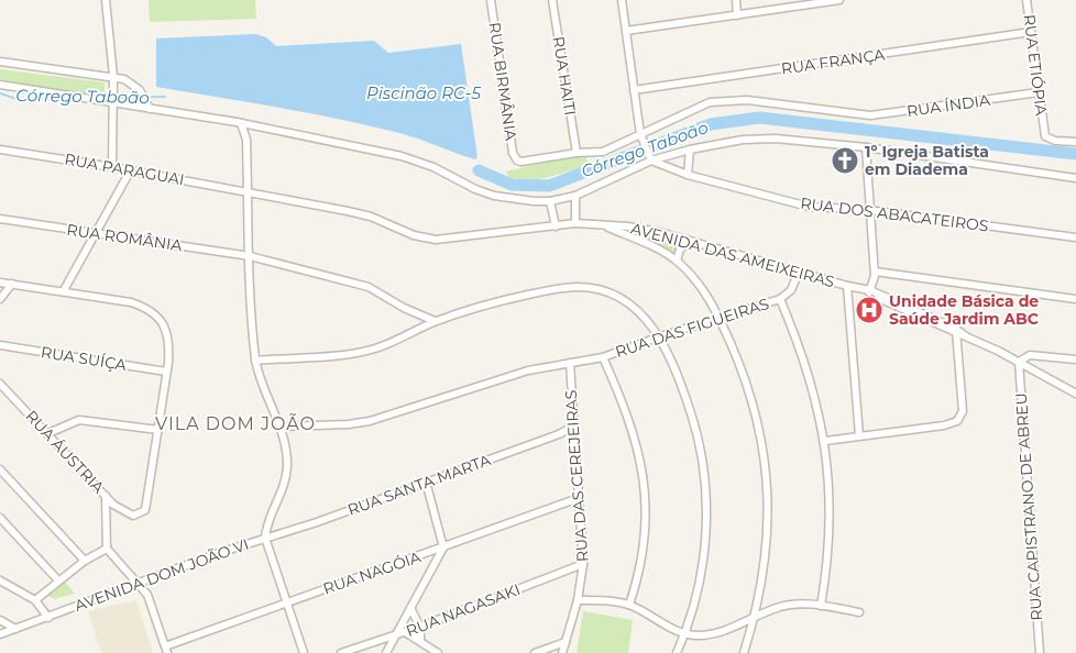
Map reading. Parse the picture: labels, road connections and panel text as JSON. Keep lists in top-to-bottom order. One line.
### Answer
{"streets":{"street":["RUA FRANÇA","RUA ETIÓPIA","RUA HAITI","RUA BIRMÂNIA","RUA ÍNDIA","RUA PARAGUAI","RUA DOS ABACATEIROS","RUA ROMÂNIA","AVENIDA DAS AMEIXEIRAS","RUA DAS FIGUEIRAS","RUA SUÍÇA","RUA ÁUSTRIA","RUA DAS CEREJEIRAS","RUA SANTA MARTA","RUA CAPISTRANO DE ABREU","RUA NAGÓIA","AVENIDA DOM JOÃO VI","RUA NAGASAKI"]},"crossings":[["RUA FRANÇA","RUA ETIÓPIA"],["RUA ETIÓPIA","RUA ÍNDIA"],["RUA HAITI","RUA ÍNDIA"],["RUA BIRMÂNIA","RUA ÍNDIA"],["RUA PARAGUAI","AVENIDA DAS AMEIXEIRAS"],["RUA PARAGUAI","AVENIDA DOM JOÃO VI"],["RUA ROMÂNIA","AVENIDA DOM JOÃO VI"],["AVENIDA DAS AMEIXEIRAS","RUA DAS FIGUEIRAS"],["AVENIDA DAS AMEIXEIRAS","RUA CAPISTRANO DE ABREU"],["AVENIDA DAS AMEIXEIRAS","AVENIDA DOM JOÃO VI"],["RUA DAS FIGUEIRAS","RUA DAS CEREJEIRAS"],["RUA DAS FIGUEIRAS","AVENIDA DOM JOÃO VI"],["RUA DAS CEREJEIRAS","RUA SANTA MARTA"],["RUA DAS CEREJEIRAS","RUA NAGÓIA"],["RUA DAS CEREJEIRAS","RUA NAGASAKI"],["RUA SANTA MARTA","AVENIDA DOM JOÃO VI"]],"districts":["VILA DOM JOÃO"],"water":["Piscinão RC-5","Córrego Taboão"],"places":{"church":["1º Igreja Batista em Diadema"],"hospital":["Unidade Básica de Saúde Jardim ABC"]}}
